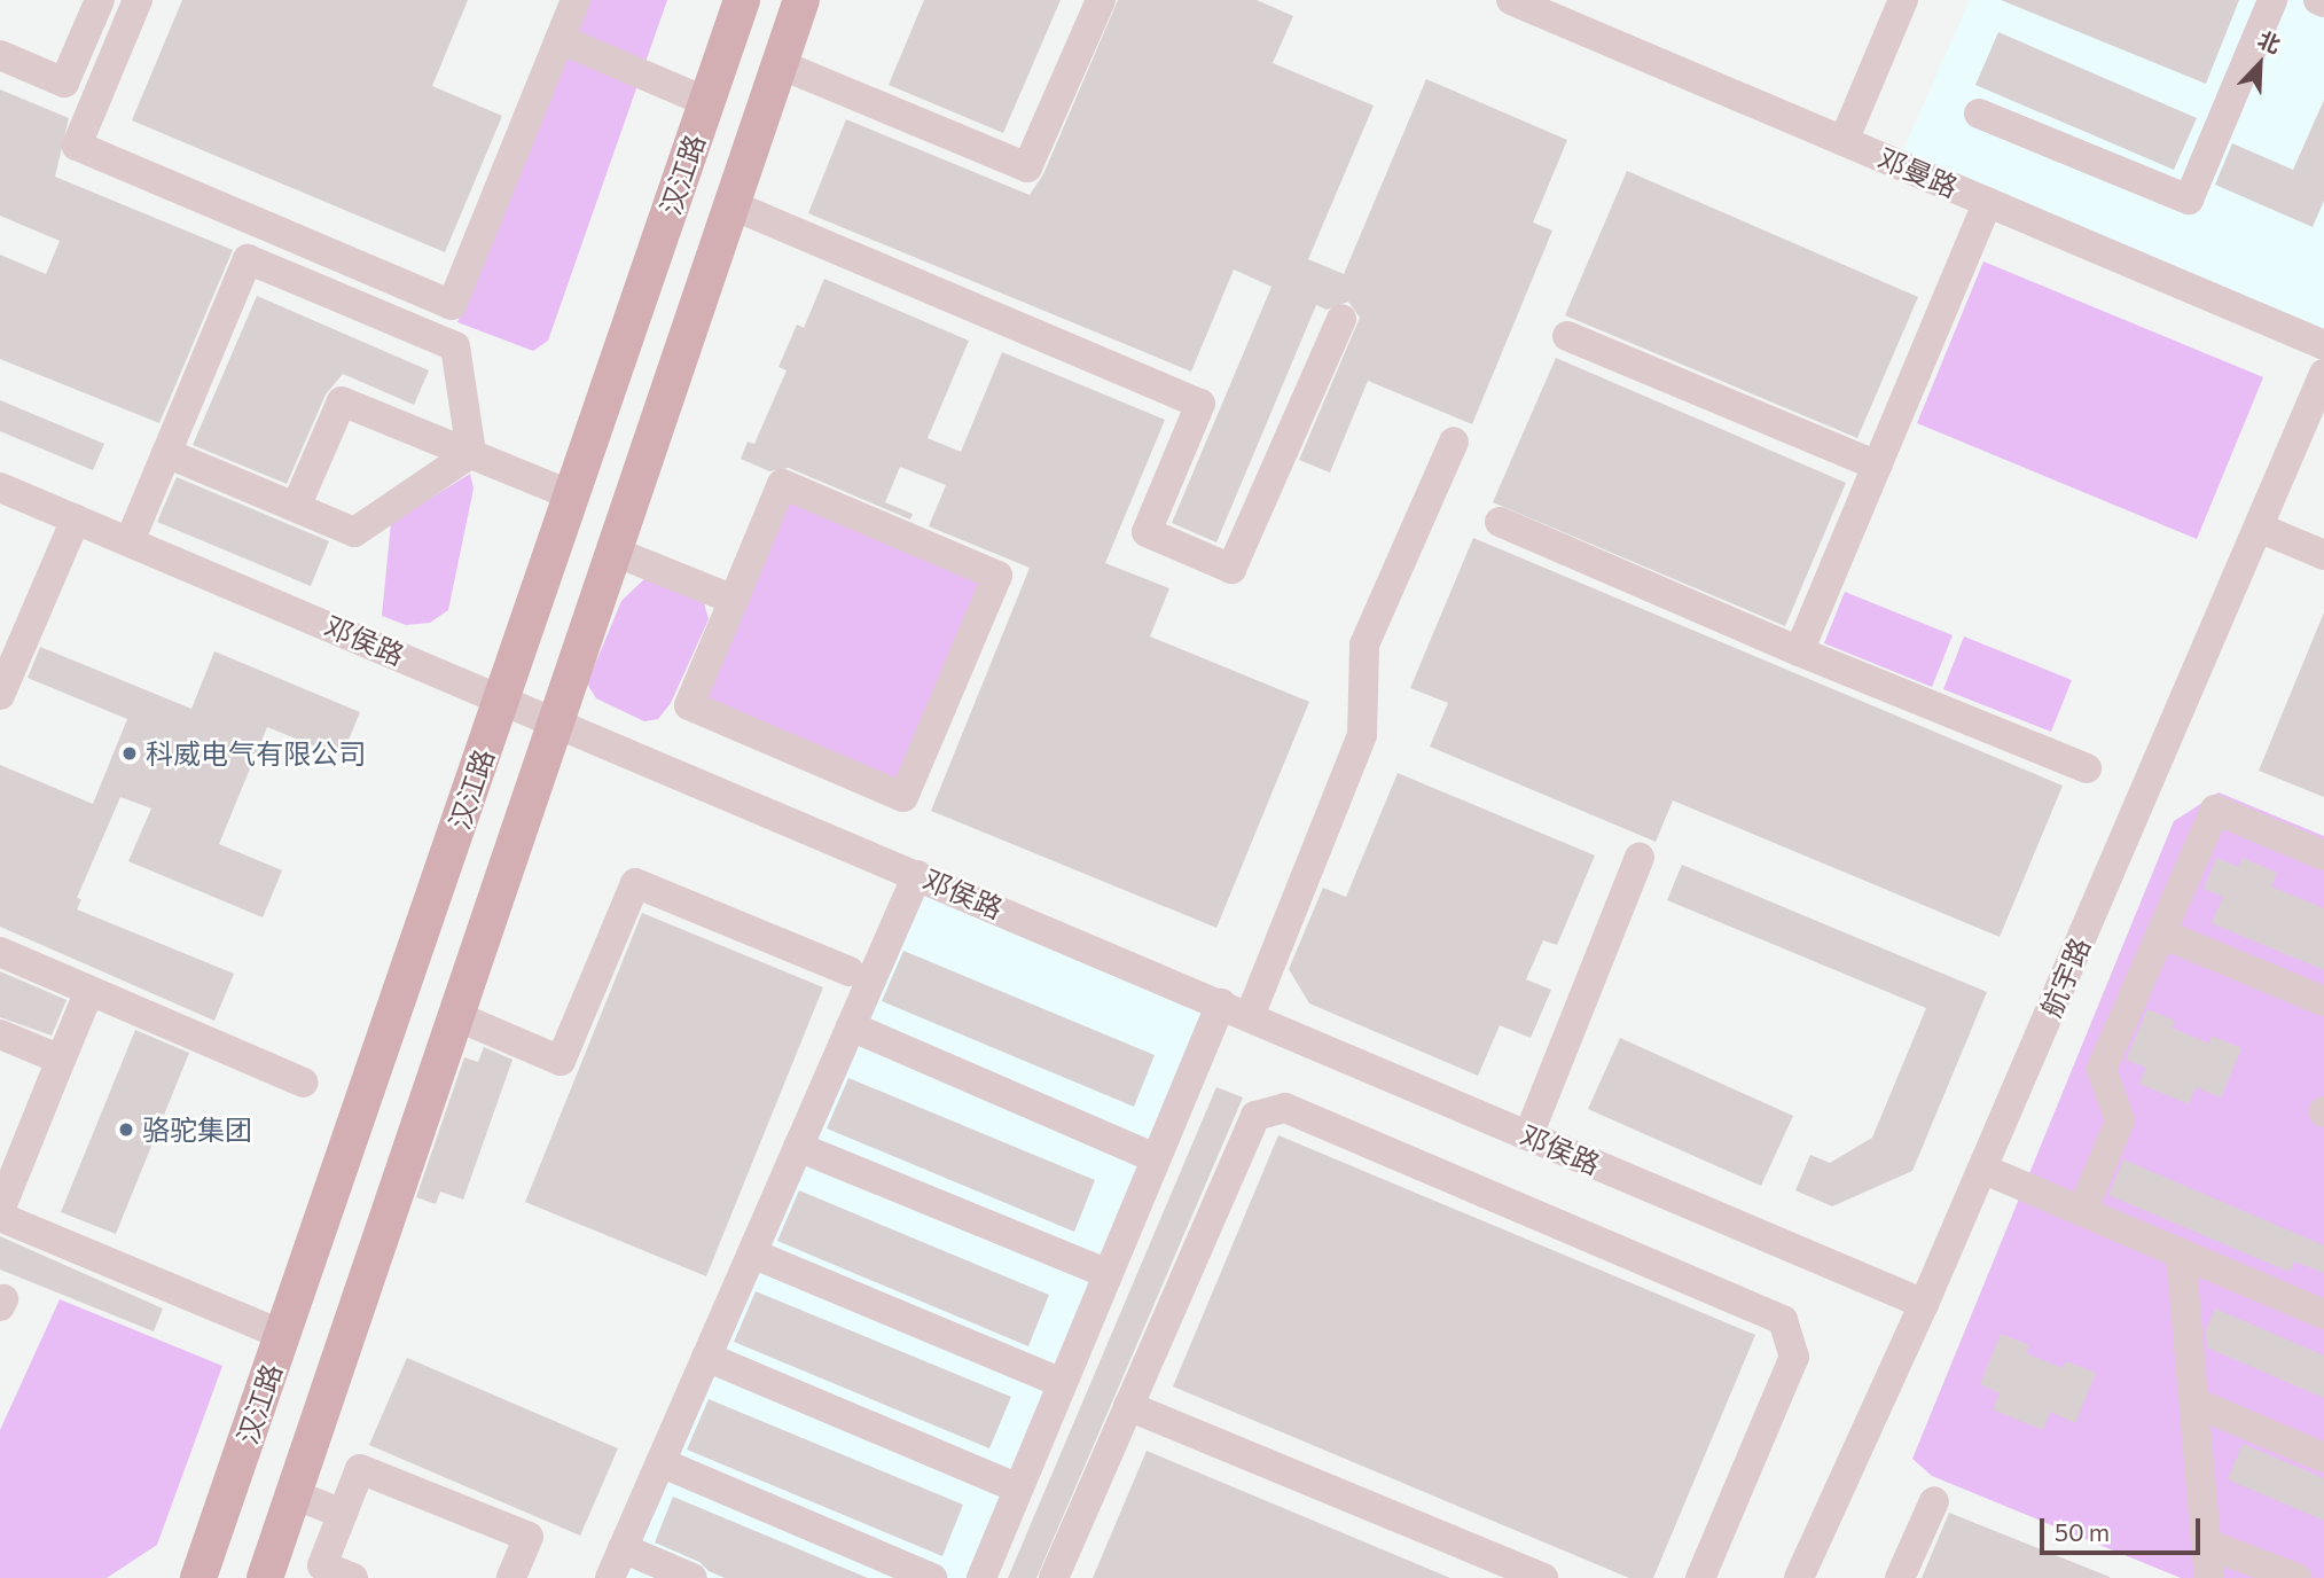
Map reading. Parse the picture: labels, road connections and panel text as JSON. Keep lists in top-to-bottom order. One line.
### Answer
{"streets":{"main road":["汉江路"],"street":["邓曼路","邓侯路","航宇路"]},"crossings":[["汉江路","邓侯路"],["邓侯路","航宇路"]],"places":["科威电气有限公司","骆驼集团"],"scale_bar":"50 m","north":"top right"}
